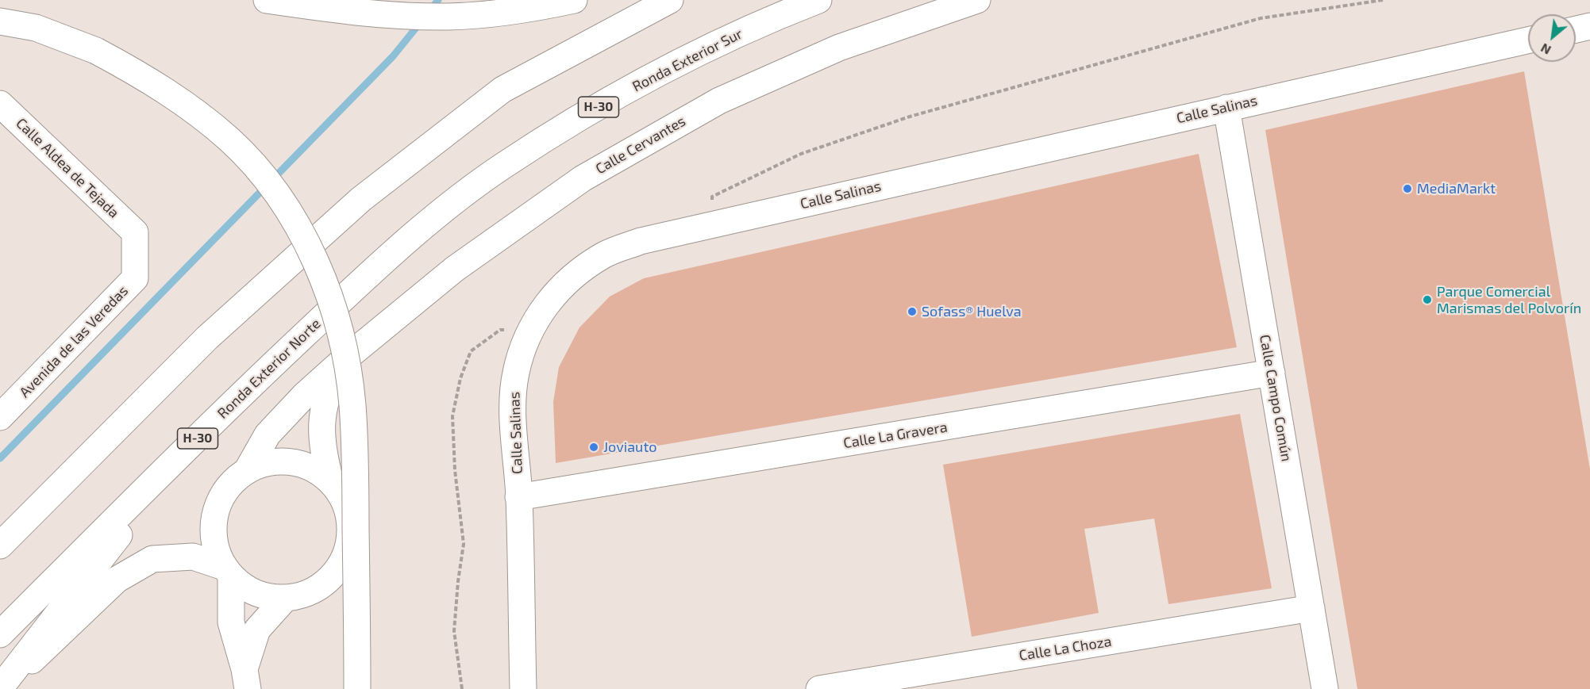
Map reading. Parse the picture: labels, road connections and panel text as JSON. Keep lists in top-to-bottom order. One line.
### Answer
{"streets":{"main road":["Ronda Exterior Sur","H-30","Calle Salinas","Calle Cervantes","Calle Aldea de Tejada","Avenida de las Veredas","Ronda Exterior Norte","Calle Campo Común","Calle La Gravera","Calle La Choza"]},"crossings":[["Ronda Exterior Sur","Ronda Exterior Norte"],["Calle Salinas","Calle Campo Común"],["Calle Salinas","Calle La Gravera"],["Calle Aldea de Tejada","Avenida de las Veredas"],["Calle Campo Común","Calle La Gravera"],["Calle Campo Común","Calle La Choza"]],"places":["MediaMarkt","Parque Comercial Marismas del Polvorín","Sofass® Huelva","Joviauto"],"north":"bottom left"}
